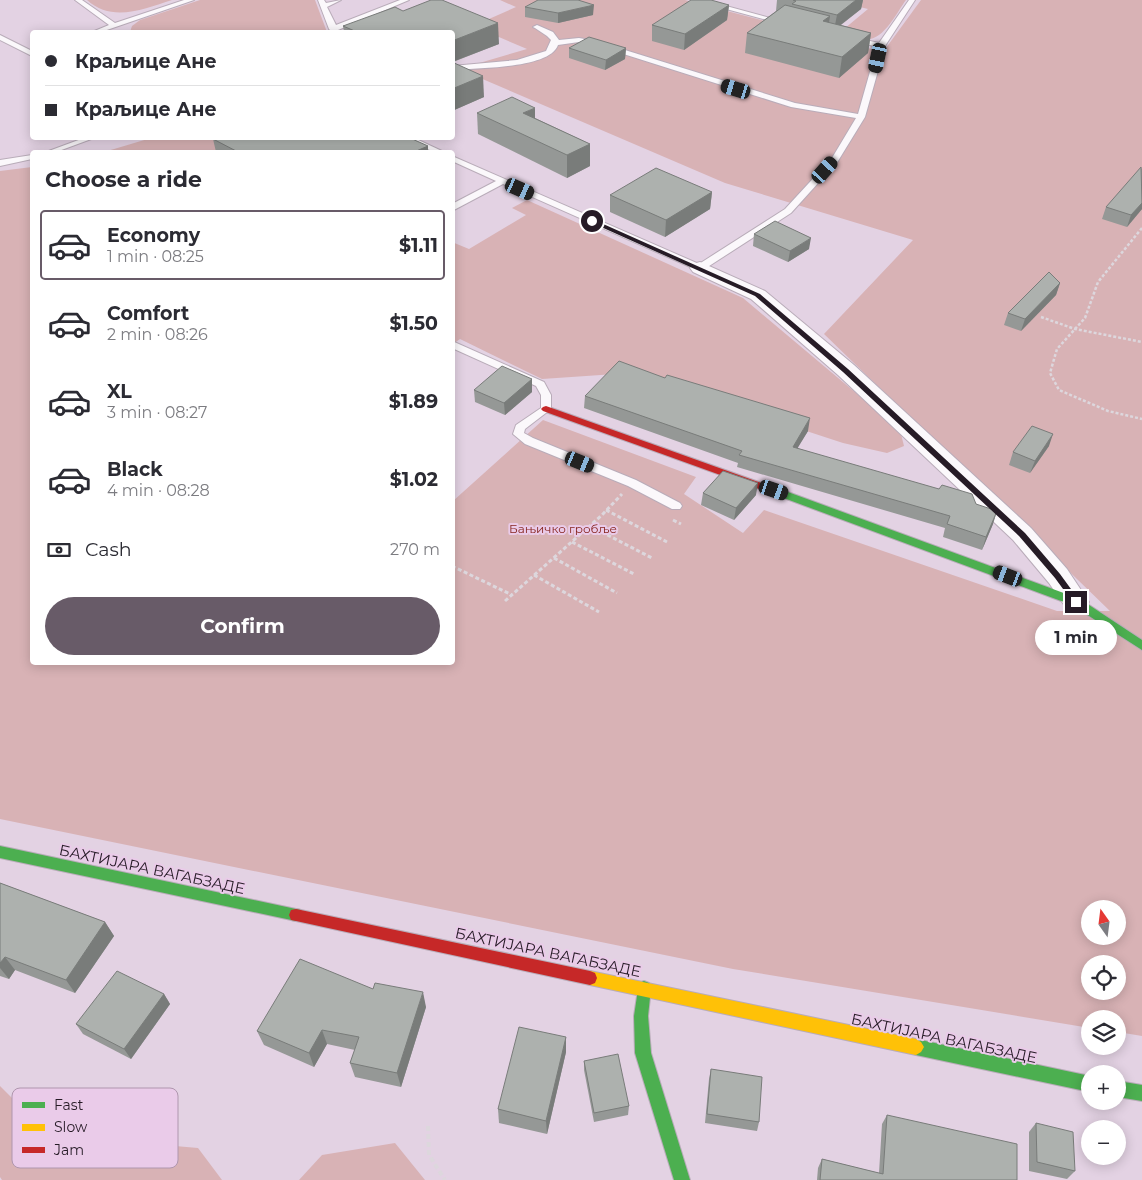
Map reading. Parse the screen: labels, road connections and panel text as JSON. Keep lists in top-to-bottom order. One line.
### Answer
{"streets":{"main road":["БАХТИЈАРА ВАГАБЗАДЕ"]},"parks":["Бањичко гробље"],"legend":["Fast","Slow","Jam"],"north":"top","page":{"banner":["Краљице Ане","Краљице Ане"],"heading":"Choose a ride","list":[{"name":"Economy","note":"1 min · 08:25","value":"$1.11"},{"name":"Comfort","note":"2 min · 08:26","value":"$1.50"},{"name":"XL","note":"3 min · 08:27","value":"$1.89"},{"name":"Black","note":"4 min · 08:28","value":"$1.02"}],"pay":["Cash","270 m"],"buttons":"Confirm","bubble":"1 min","map_buttons":["+","−"]}}
